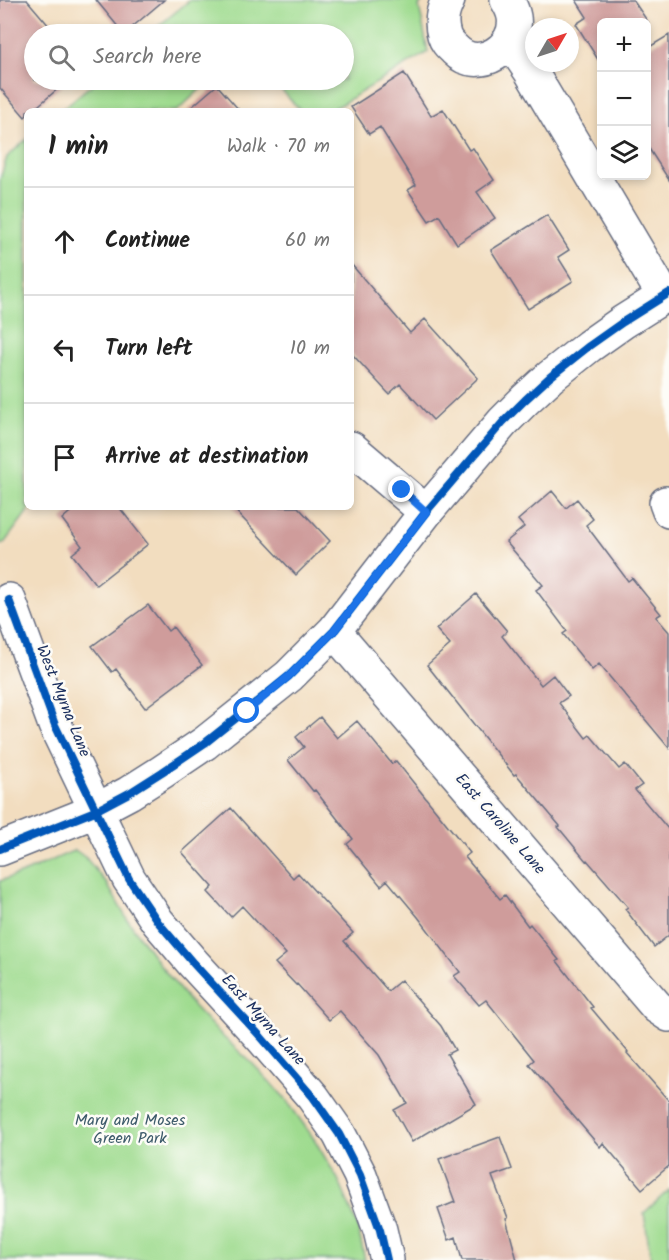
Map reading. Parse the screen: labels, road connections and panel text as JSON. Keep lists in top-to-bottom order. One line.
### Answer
{"streets":{"street":["West Myrna Lane","East Caroline Lane","East Myrna Lane"]},"crossings":[["West Myrna Lane","East Myrna Lane"]],"parks":["Mary and Moses Green Park"],"north":"top right","page":{"map_buttons":["+","−"],"search":"Search here","heading":["1 min","Walk · 70 m"],"list":[["Continue","60 m"],["Turn left","10 m"],"Arrive at destination"]}}
